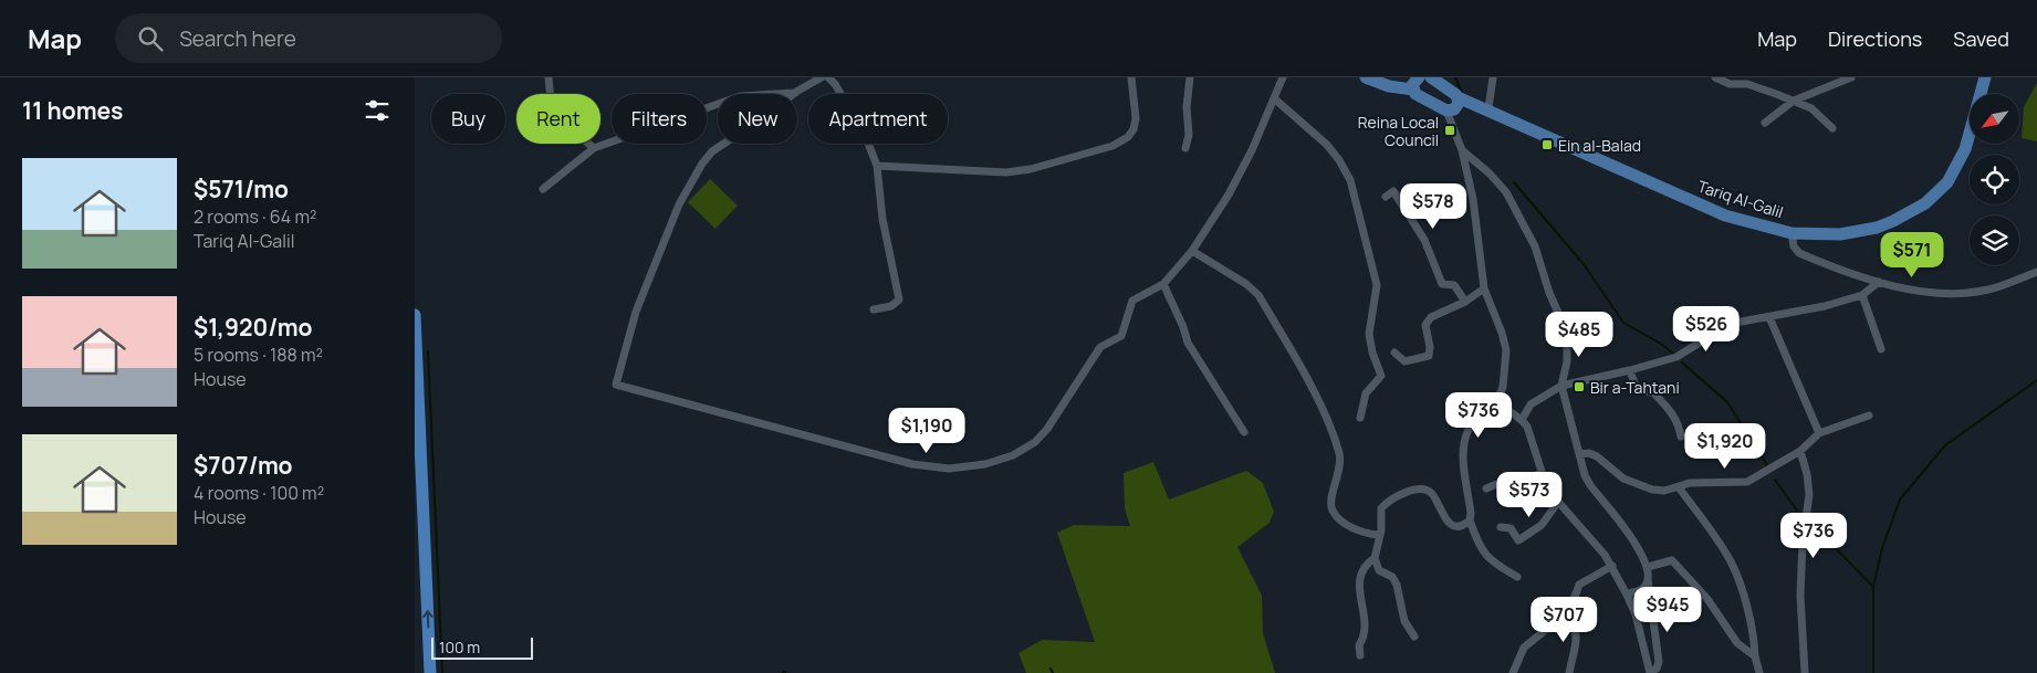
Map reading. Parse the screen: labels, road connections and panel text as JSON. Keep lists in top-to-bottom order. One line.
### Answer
{"streets":{"main road":["Tariq Al-Galil"]},"places":{"transit":["Reina Local Council","Ein al-Balad","Bir a-Tahtani"]},"scale_bar":"100 m","north":"bottom left","page":{"header":"Map","search":"Search here","nav":["Map","Directions","Saved"],"heading":"11 homes","chip":["Buy","Rent","Filters","New","Apartment"],"list":[{"name":"$571/mo","note":"2 rooms · 64 m² · Tariq Al-Galil"},{"name":"$1,920/mo","note":"5 rooms · 188 m² · House"},{"name":"$707/mo","note":"4 rooms · 100 m² · House"}],"price":["$578","$571","$526","$485","$736","$1,190","$1,920","$573","$736","$945","$707"],"scale":"100 m"}}
